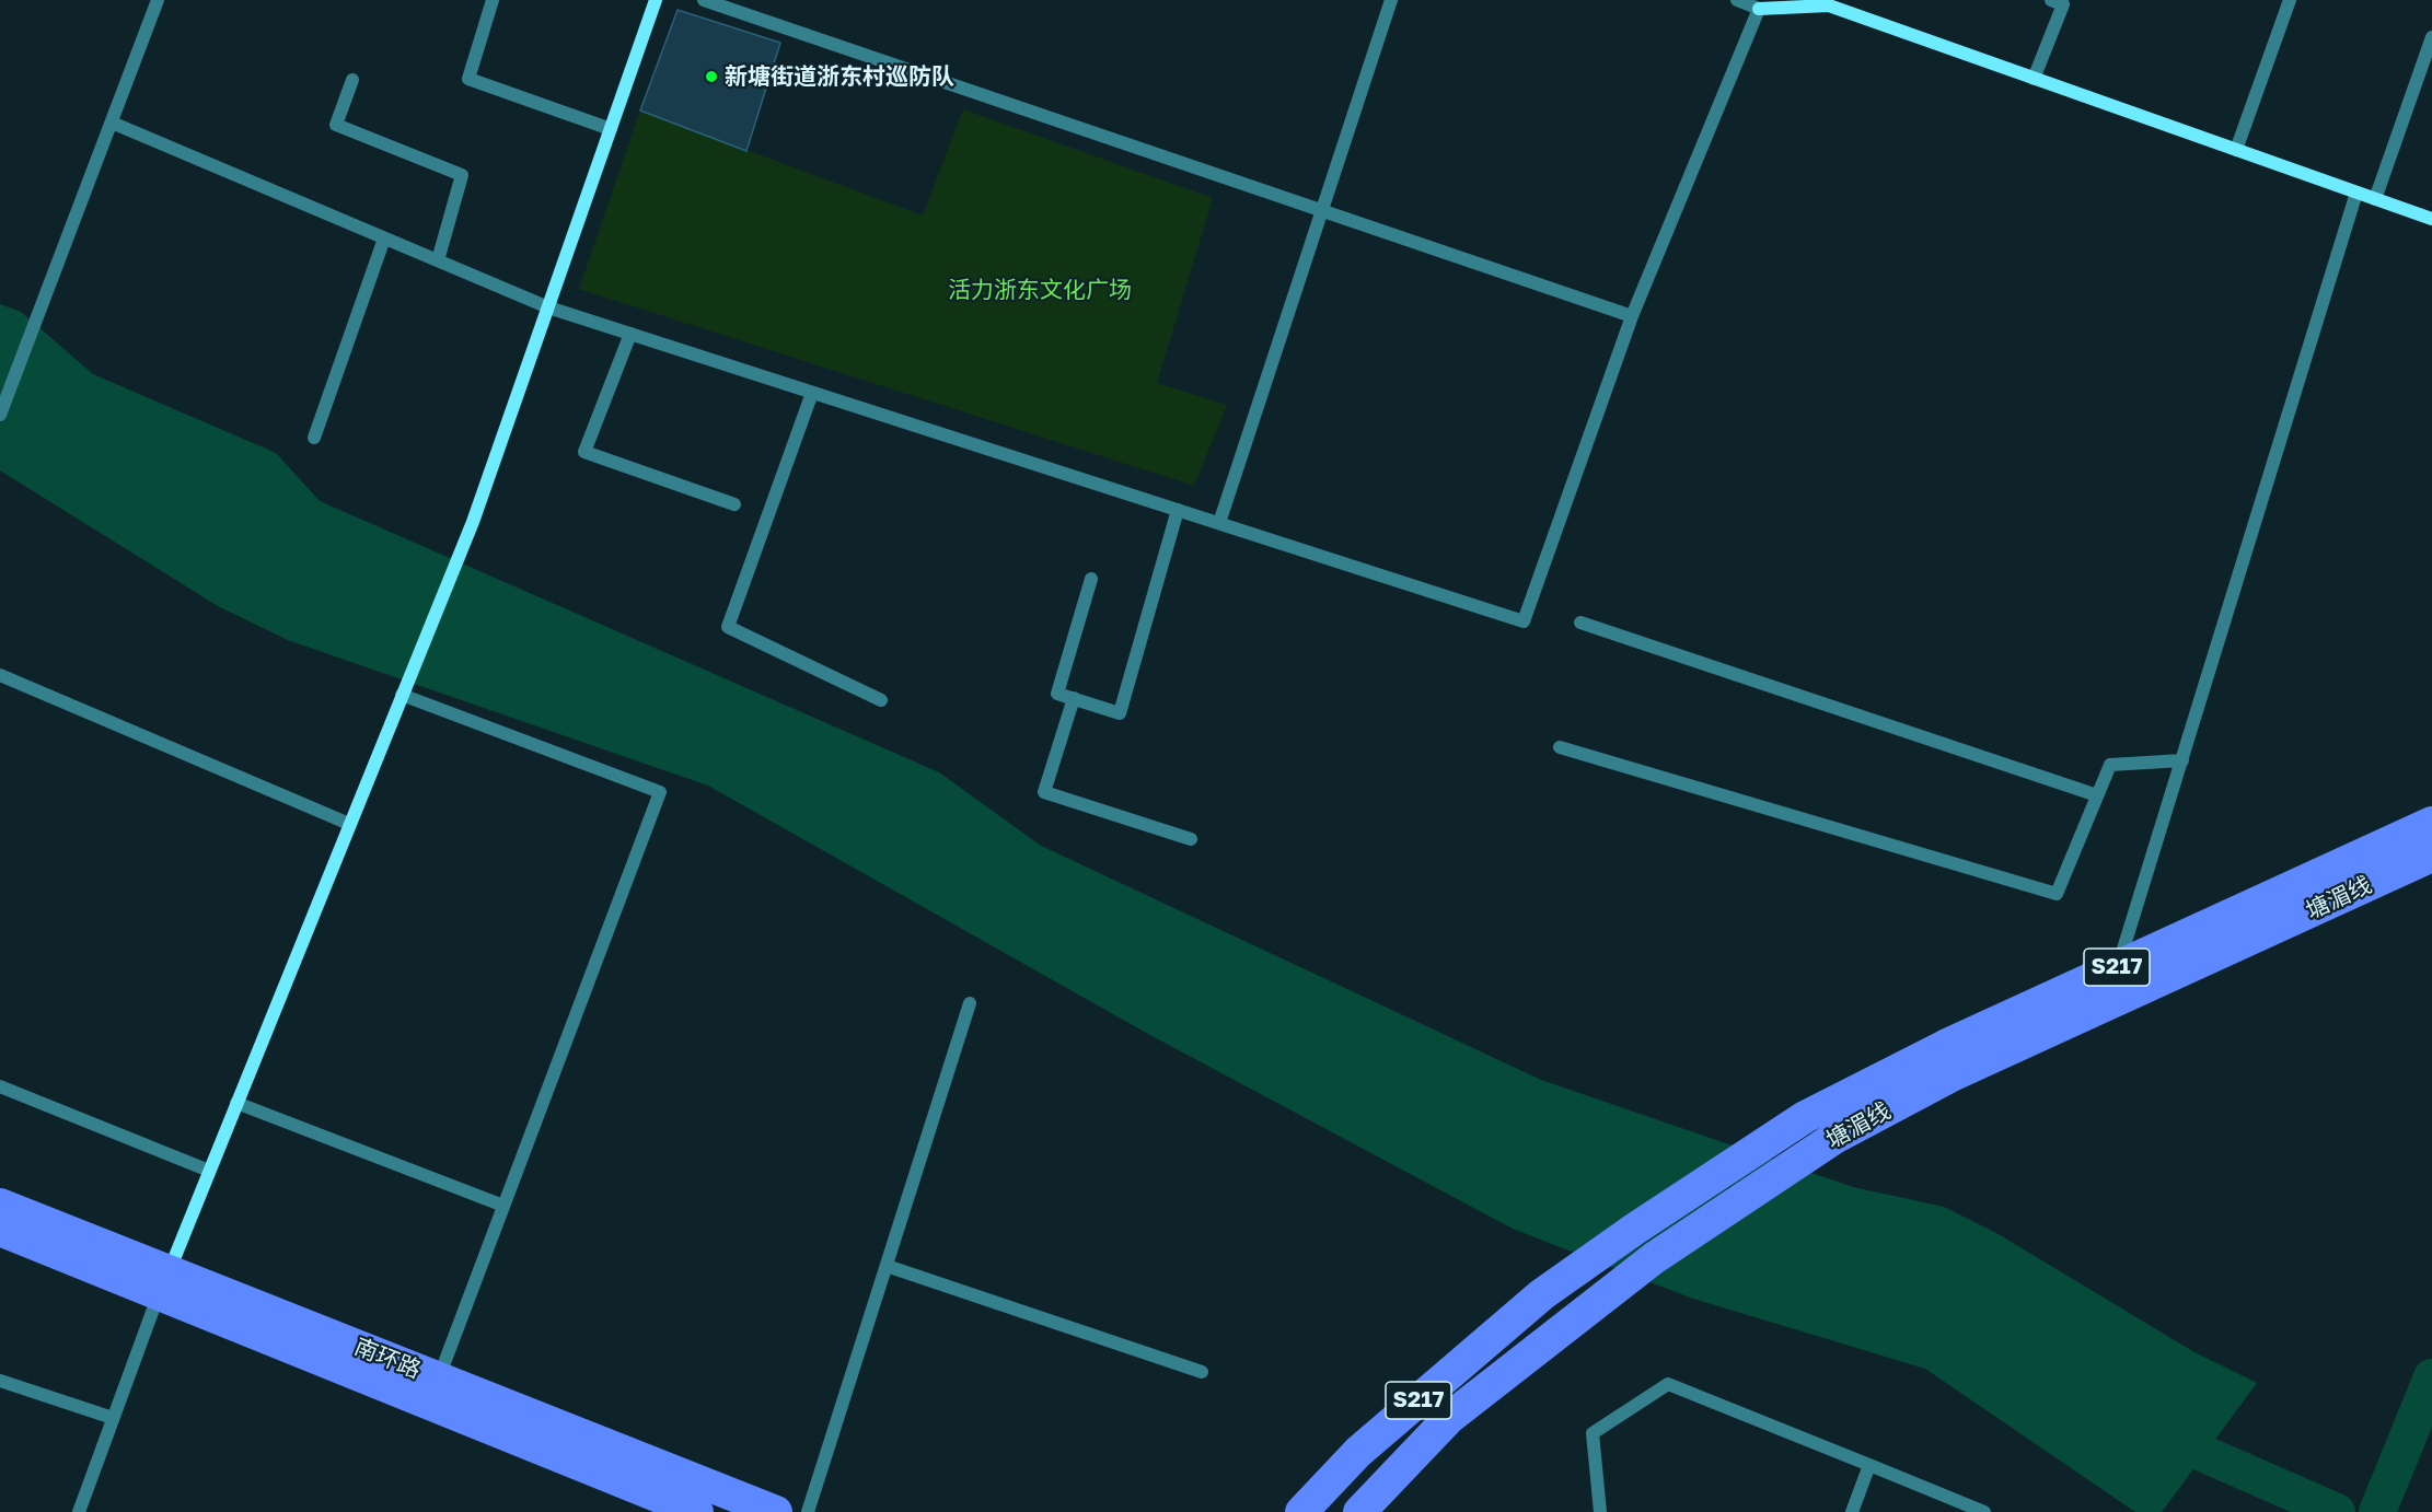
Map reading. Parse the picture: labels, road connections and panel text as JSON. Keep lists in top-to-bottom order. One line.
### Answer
{"streets":{"main road":["塘湄线","S217","南环路"]},"parks":["活力浙东文化广场"],"places":["新塘街道浙东村巡防队"]}
